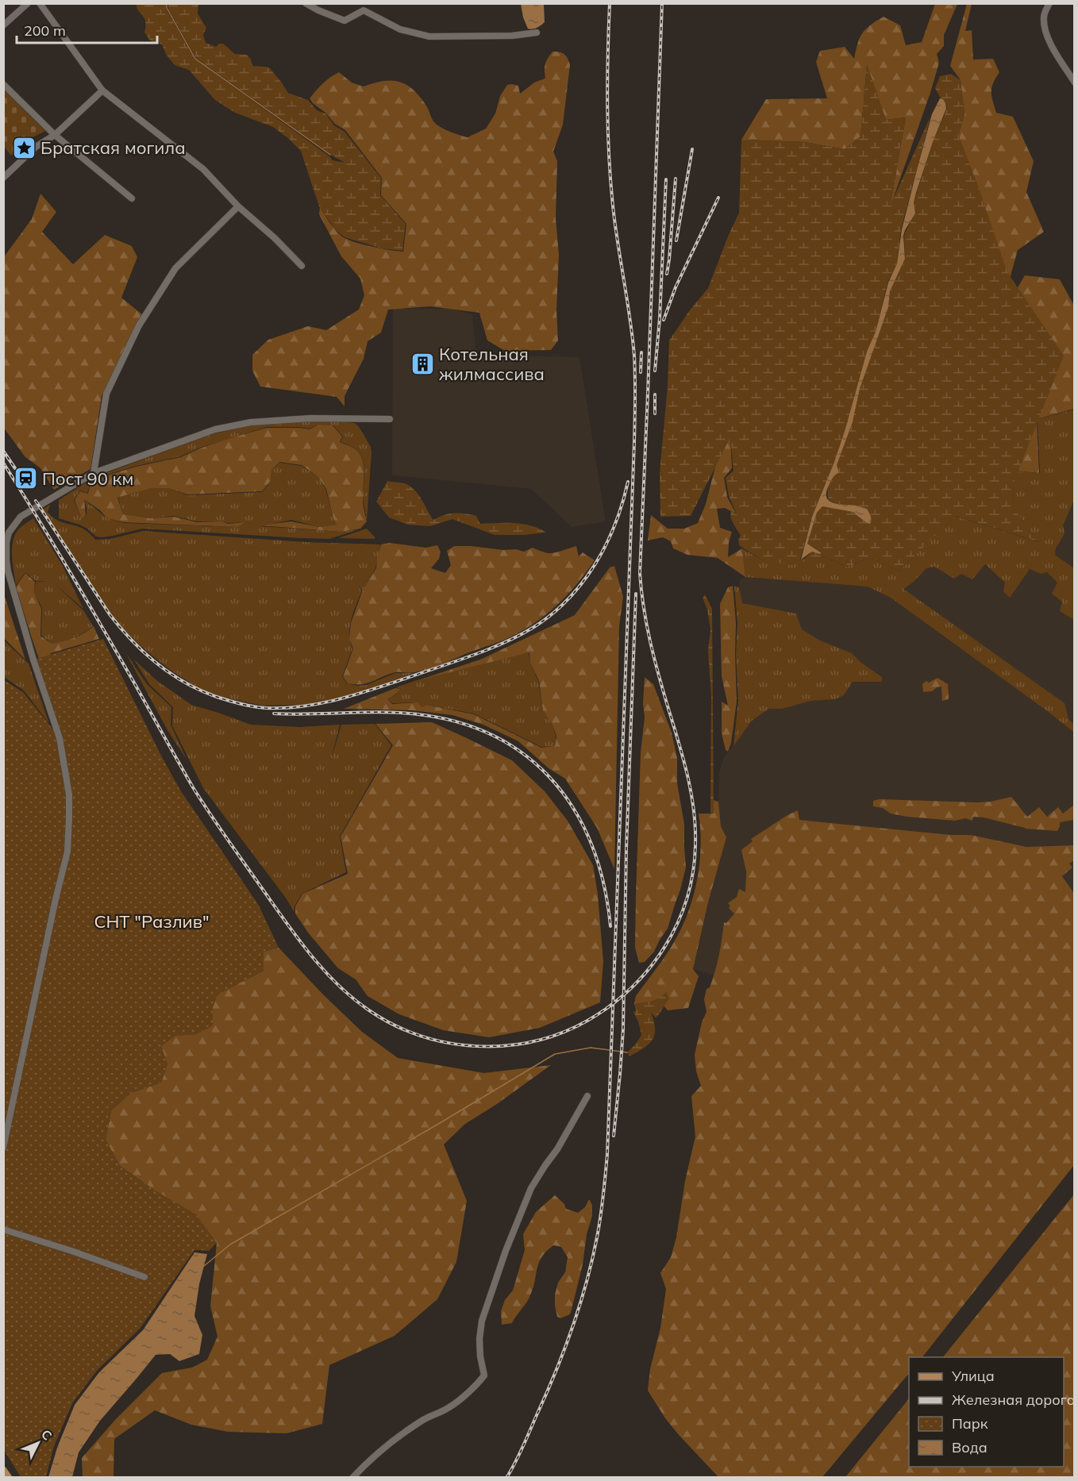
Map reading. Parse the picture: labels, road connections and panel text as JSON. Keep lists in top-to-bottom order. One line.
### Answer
{"parks":["СНТ \"Разлив\""],"places":{"place":["Братская могила"],"building":["Котельная жилмассива"],"station":["Пост 90 км"]},"legend":["Улица","Железная дорога","Парк","Вода"],"scale_bar":"200 m","north":"top right"}
